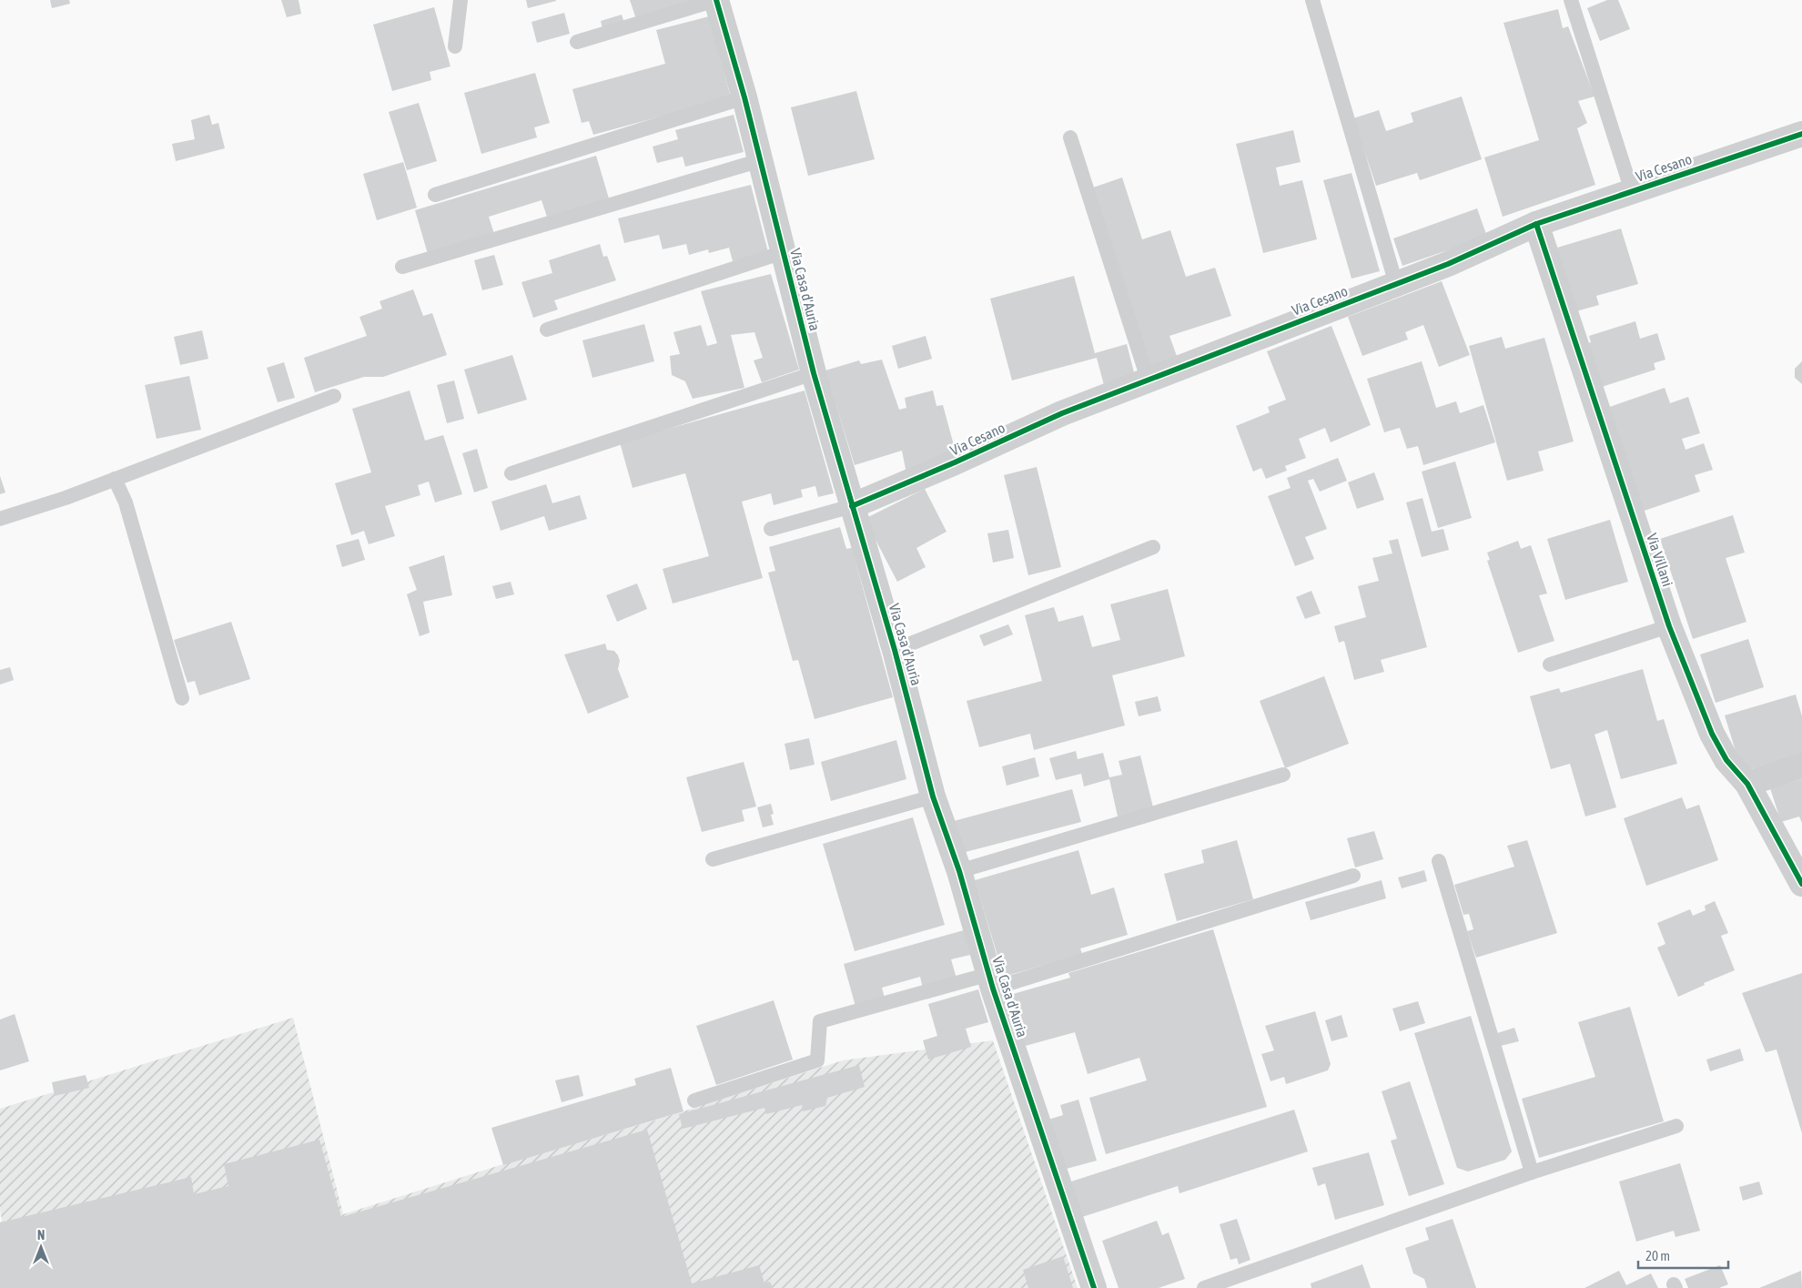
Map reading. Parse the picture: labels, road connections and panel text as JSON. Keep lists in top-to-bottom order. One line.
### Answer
{"streets":{"street":["Via Cesano","Via Casa d'Auria","Via Villani"]},"crossings":[["Via Cesano","Via Casa d'Auria"],["Via Cesano","Via Villani"]],"scale_bar":"20 m","north":"top"}
